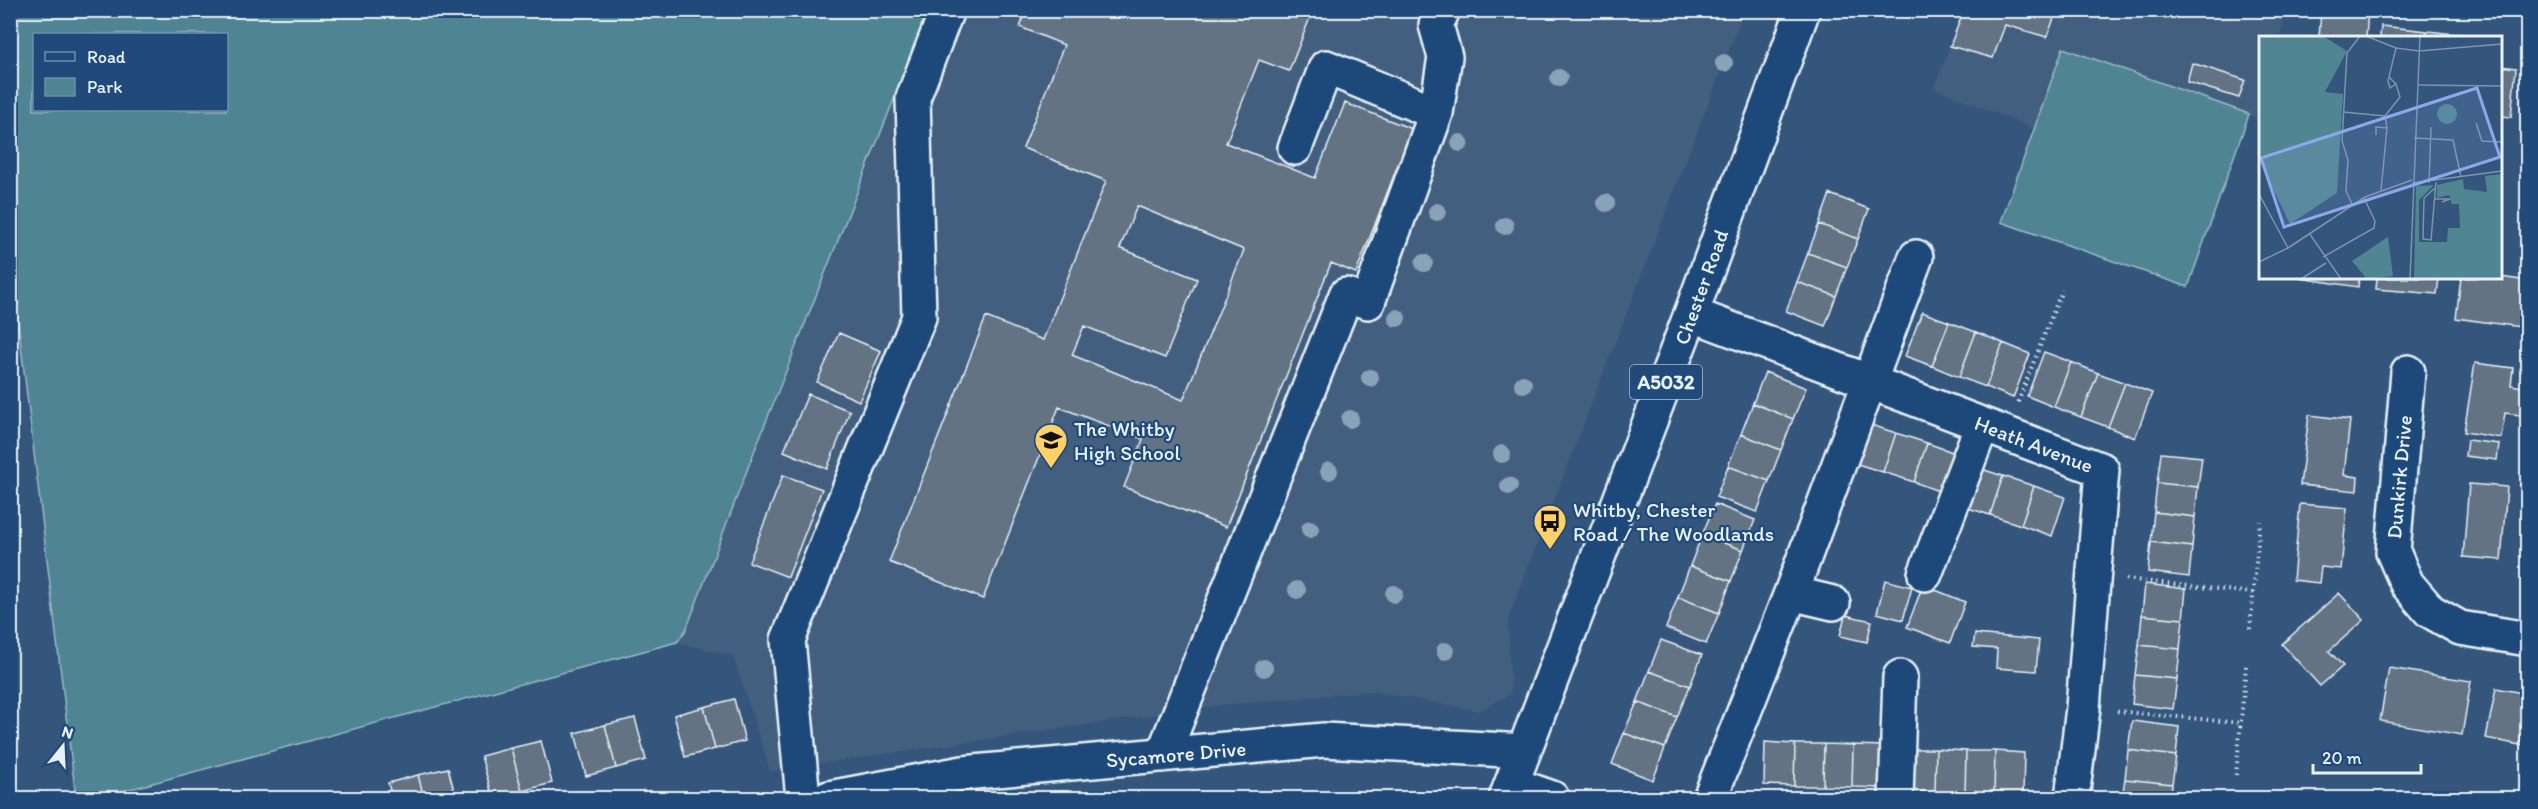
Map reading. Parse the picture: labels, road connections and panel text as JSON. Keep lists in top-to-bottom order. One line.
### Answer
{"streets":{"street":["Chester Road","A5032","Heath Avenue","Dunkirk Drive","Sycamore Drive"]},"crossings":[["Chester Road","Heath Avenue"],["Chester Road","Sycamore Drive"]],"places":{"school or university":["The Whitby High School"],"bus stop":["Whitby, Chester Road / The Woodlands"]},"legend":["Road","Park"],"scale_bar":"20 m","north":"top"}
